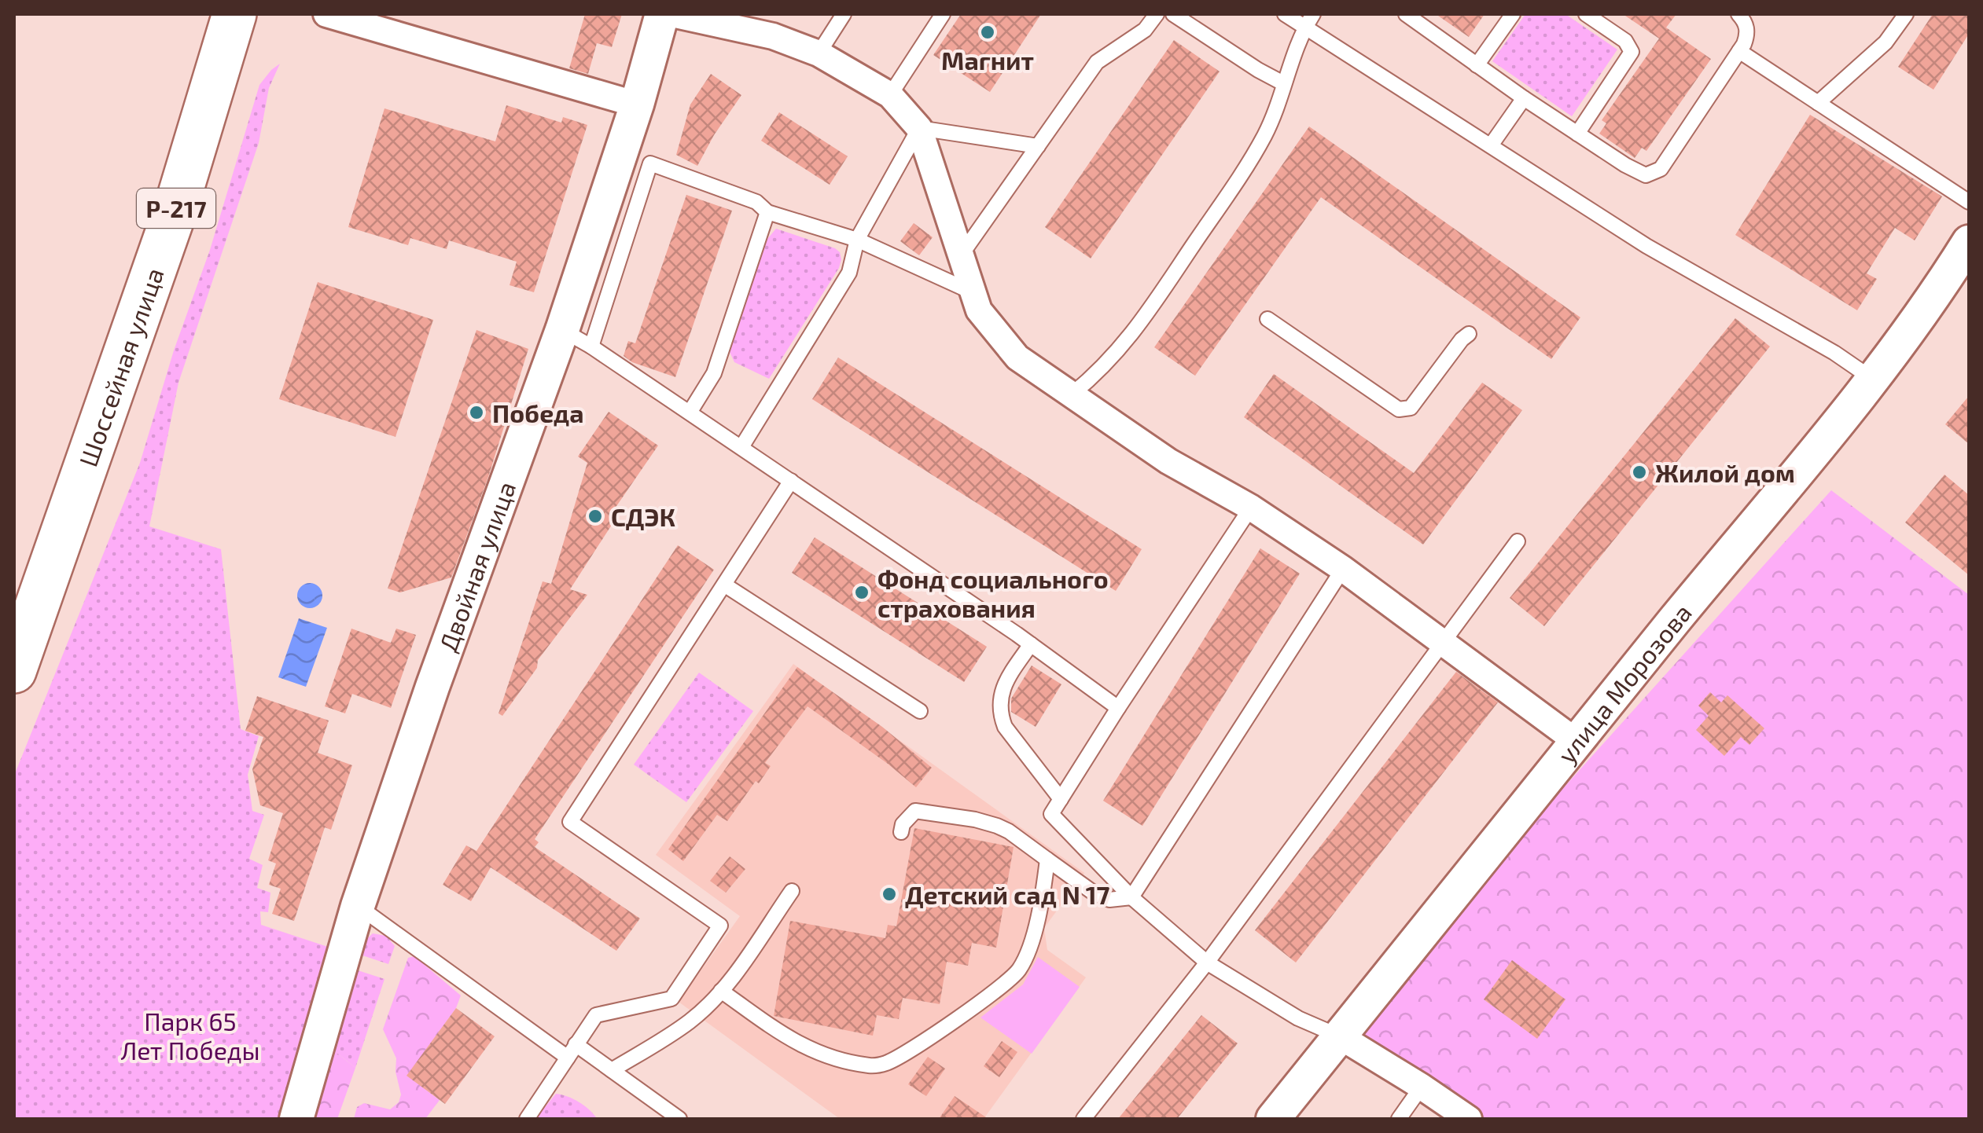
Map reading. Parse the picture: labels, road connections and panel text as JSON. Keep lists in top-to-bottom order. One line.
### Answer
{"streets":{"highway":["Р-217","Шоссейная улица"],"street":["Двойная улица","улица Морозова"]},"parks":["Парк 65 Лет Победы"],"places":["Магнит","Победа","Жилой дом","СДЭК","Фонд социального страхования","Детский сад N 17"]}
